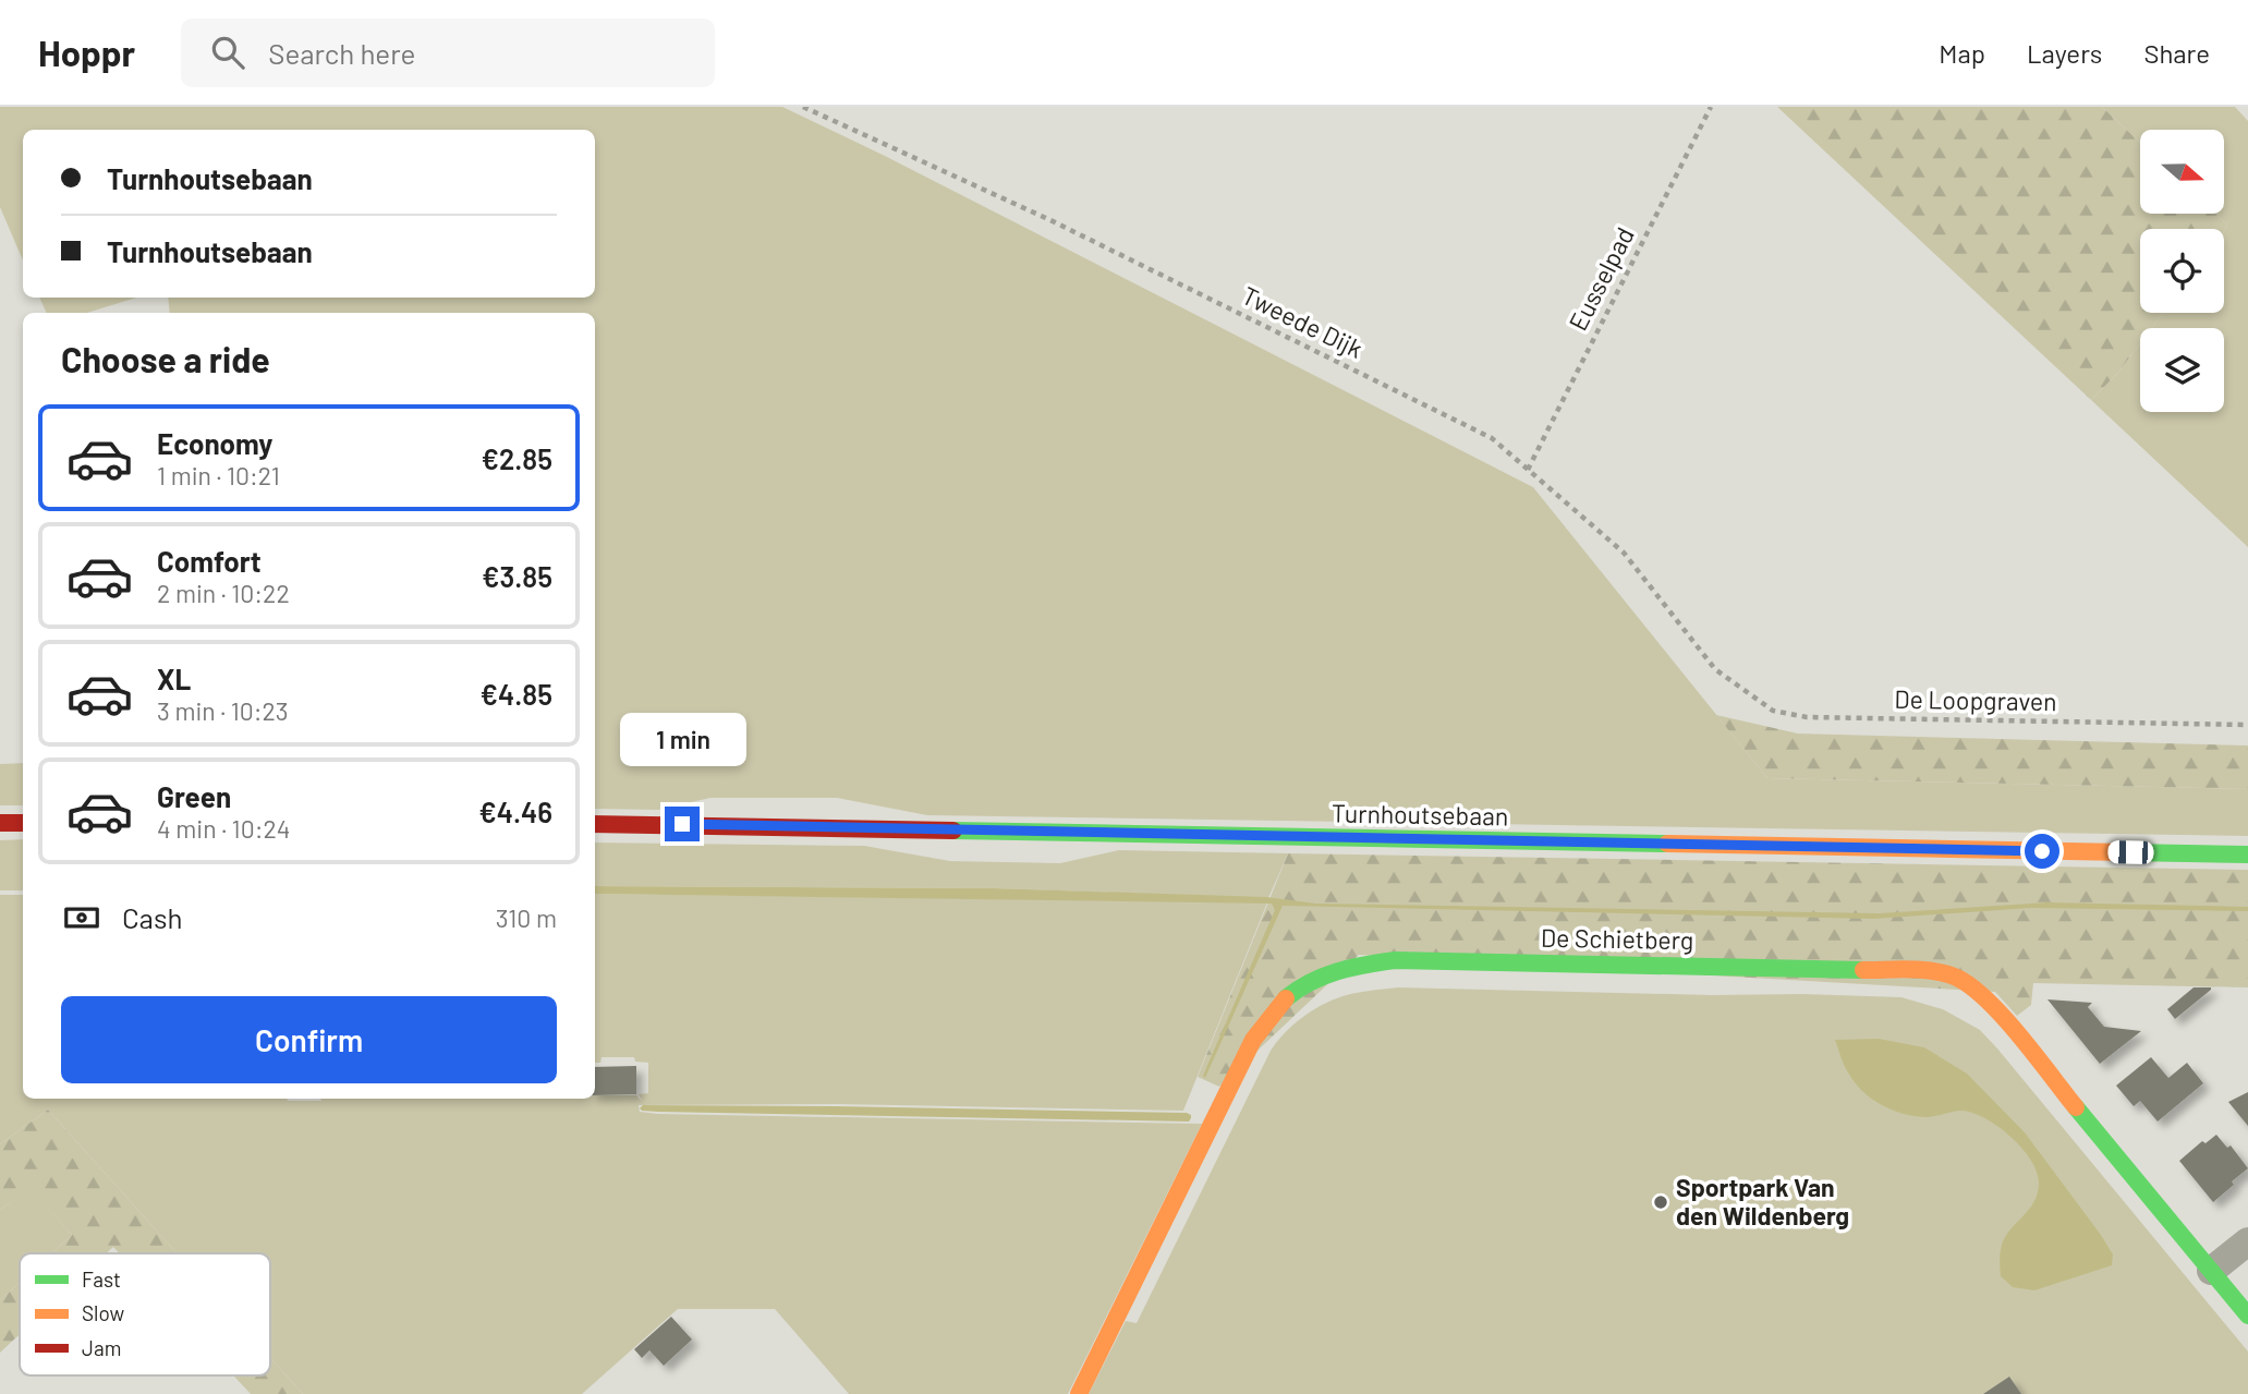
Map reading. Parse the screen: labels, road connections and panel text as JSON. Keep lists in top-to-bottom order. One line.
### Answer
{"streets":{"main road":["Turnhoutsebaan","De Schietberg"],"path":["Eusselpad","Tweede Dijk","De Loopgraven"]},"crossings":[["Eusselpad","Tweede Dijk"],["Tweede Dijk","De Loopgraven"]],"places":["Sportpark Van den Wildenberg"],"legend":["Fast","Slow","Jam"],"north":"right","page":{"header":"Hoppr","search":"Search here","nav":["Map","Layers","Share"],"banner":["Turnhoutsebaan","Turnhoutsebaan"],"heading":"Choose a ride","list":[{"name":"Economy","note":"1 min · 10:21","value":"€2.85"},{"name":"Comfort","note":"2 min · 10:22","value":"€3.85"},{"name":"XL","note":"3 min · 10:23","value":"€4.85"},{"name":"Green","note":"4 min · 10:24","value":"€4.46"}],"bubble":"1 min","pay":["Cash","310 m"],"buttons":"Confirm"}}
